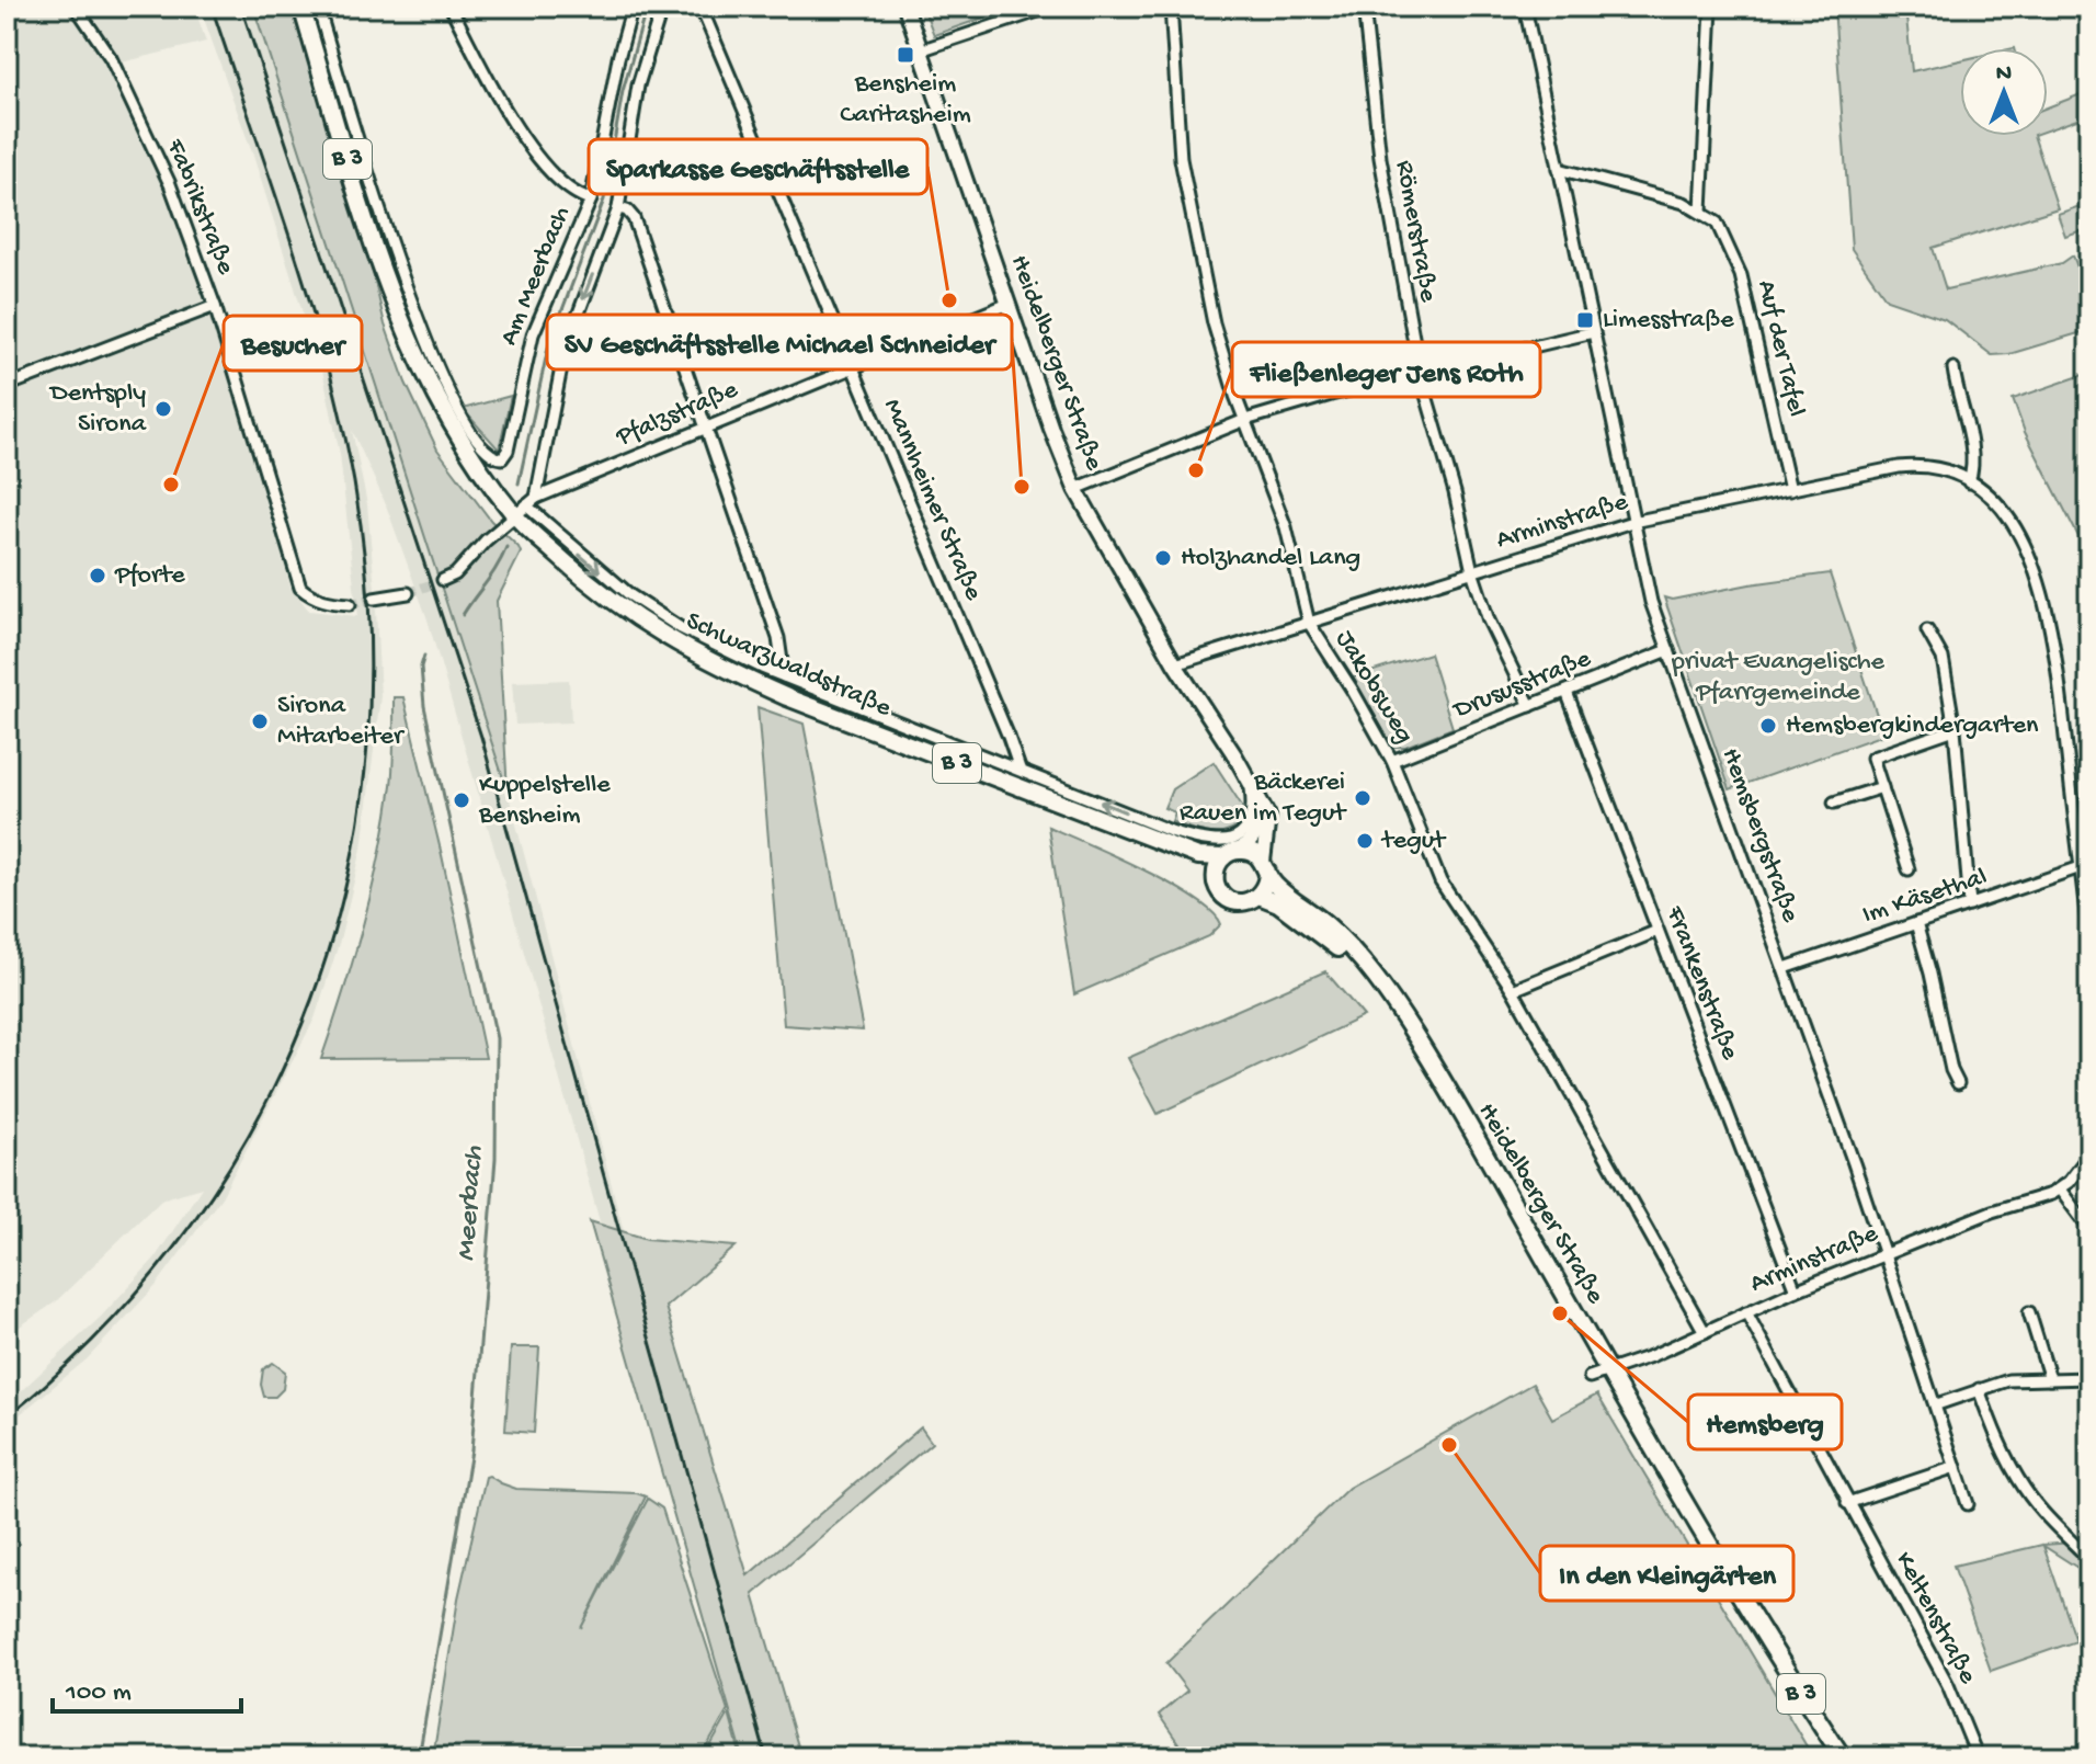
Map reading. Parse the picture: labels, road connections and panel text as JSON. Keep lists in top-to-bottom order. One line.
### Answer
{"streets":{"main road":["B 3","Heidelberger Straße","Schwarzwaldstraße"],"street":["Fabrikstraße","Römerstraße","Am Meerbach","Auf der Tafel","Pfalzstraße","Mannheimer Straße","Arminstraße","Drususstraße","Jakobsweg","Hemsbergstraße","Im Käsethal","Frankenstraße","Keltenstraße"]},"crossings":[["Römerstraße","Arminstraße"],["Römerstraße","Drususstraße"],["Auf der Tafel","Arminstraße"],["Heidelberger Straße","Pfalzstraße"],["Heidelberger Straße","Arminstraße"],["Heidelberger Straße","Schwarzwaldstraße"],["Pfalzstraße","Mannheimer Straße"],["Pfalzstraße","Schwarzwaldstraße"],["Mannheimer Straße","Schwarzwaldstraße"],["Arminstraße","Jakobsweg"],["Arminstraße","Hemsbergstraße"],["Arminstraße","Im Käsethal"],["Arminstraße","Frankenstraße"],["Arminstraße","Keltenstraße"],["Drususstraße","Jakobsweg"],["Drususstraße","Hemsbergstraße"],["Drususstraße","Frankenstraße"],["Hemsbergstraße","Im Käsethal"]],"water":["Meerbach"],"parks":["privat Evangelische Pfarrgemeinde"],"places":{"transit":["Bensheim Caritasheim","Limesstraße"],"other":["Sparkasse Geschäftsstelle","Dentsply Sirona","Fließenleger Jens Roth","Besucher","SV Geschäftsstelle Michael Schneider","Holzhandel Lang","Pforte","Sirona Mitarbeiter","Hemsbergkindergarten","Bäckerei Rauen im Tegut","Kuppelstelle Bensheim","tegut","Hemsberg","In den Kleingärten"]},"scale_bar":"100 m","north":"top"}
